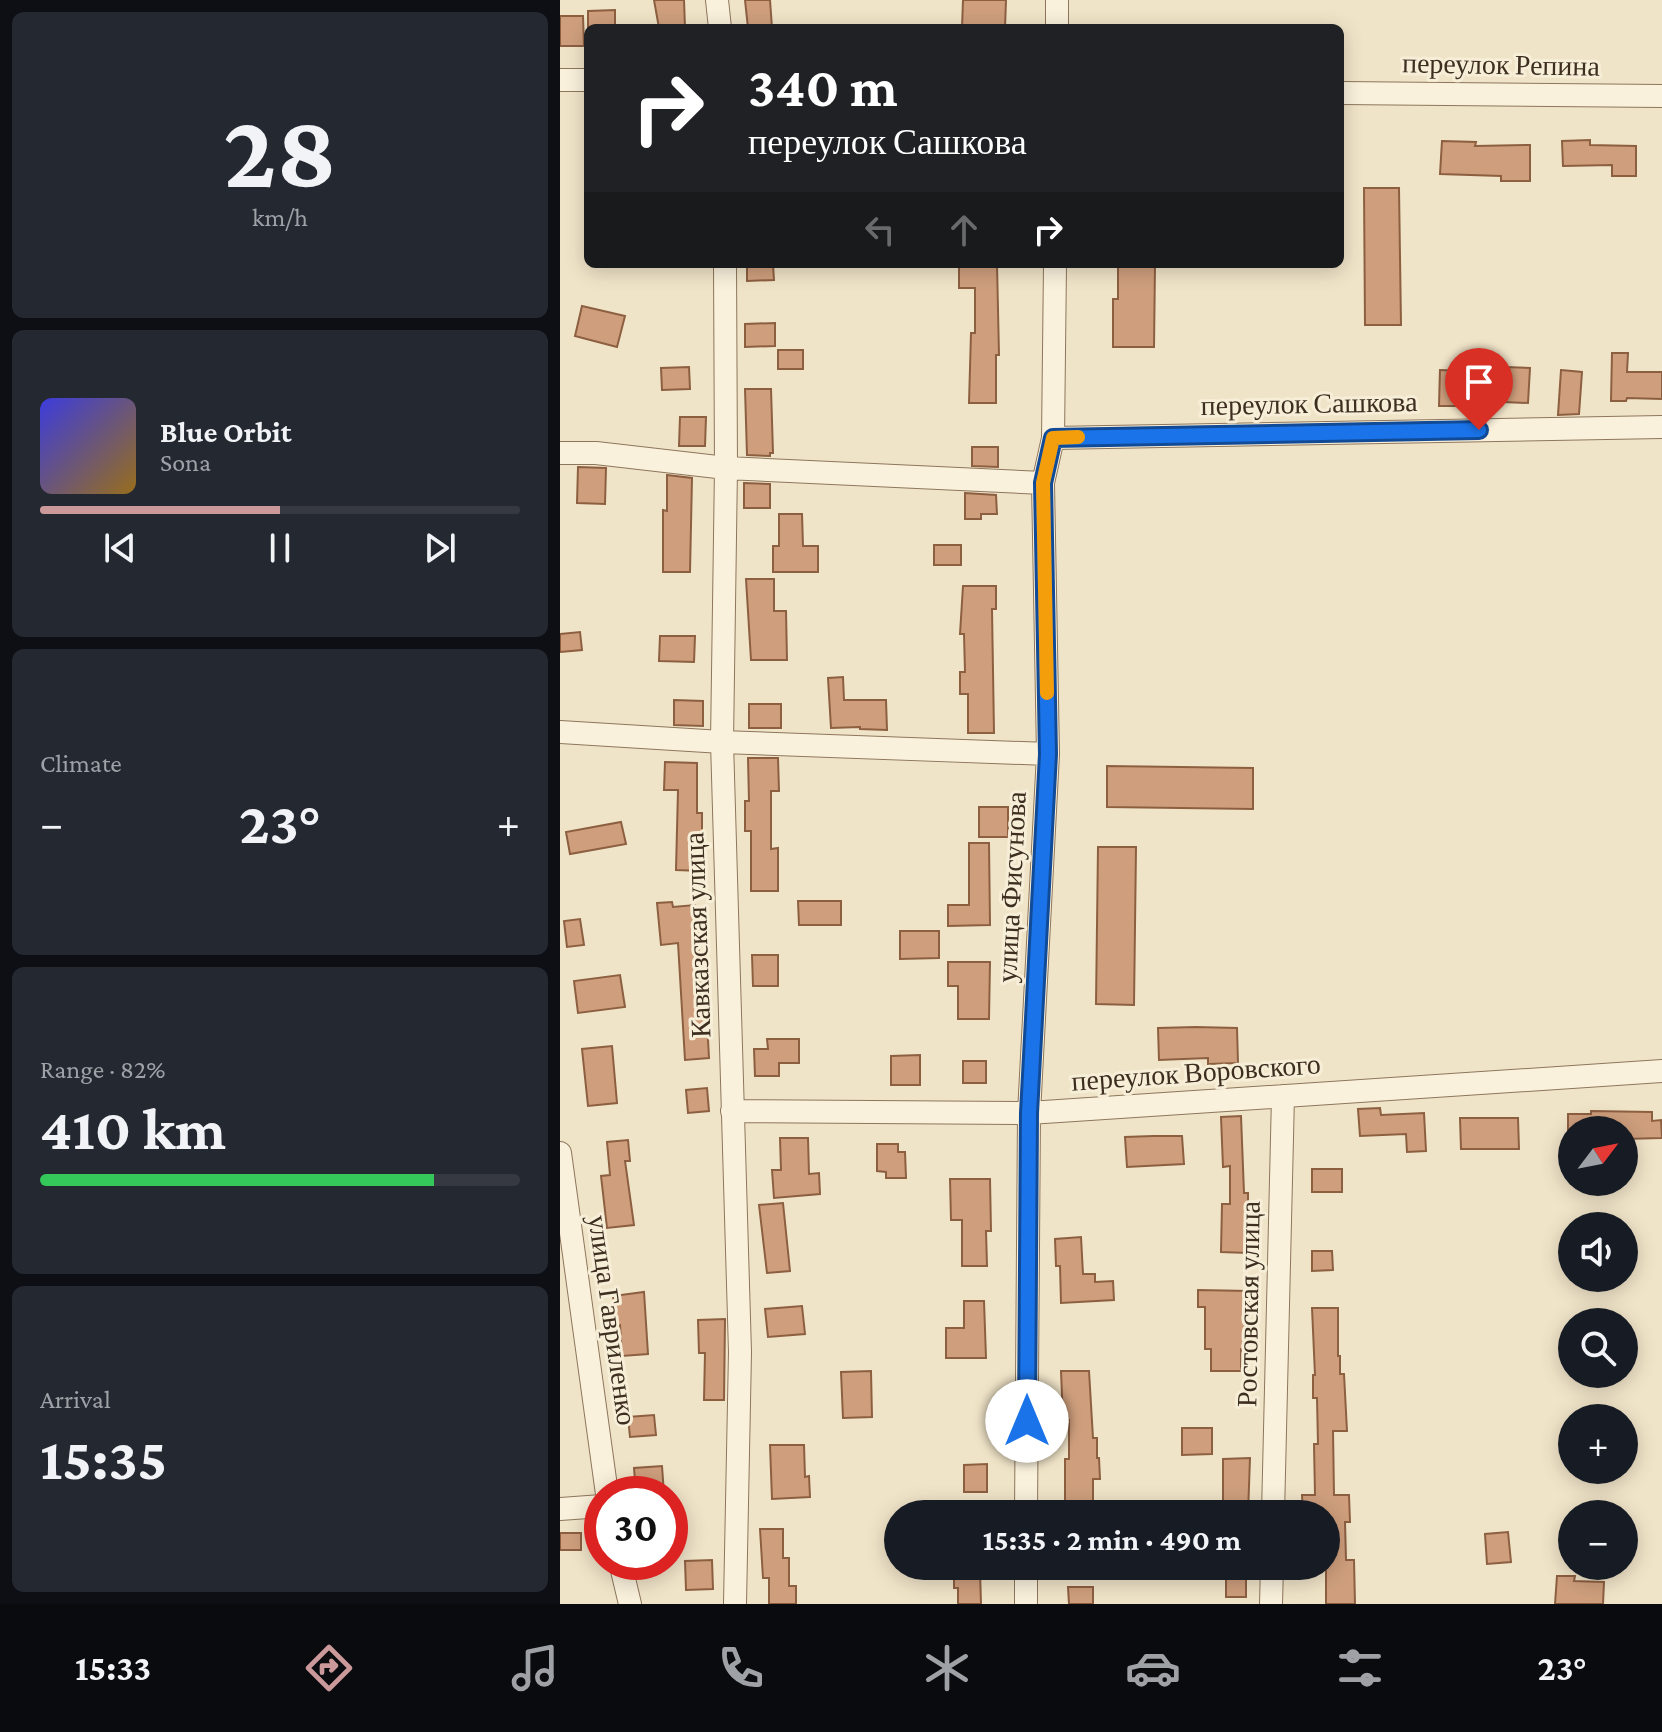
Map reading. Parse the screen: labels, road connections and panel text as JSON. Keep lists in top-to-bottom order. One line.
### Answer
{"streets":{"street":["переулок Репина","переулок Сашкова","улица Фисунова","Кавказская улица","переулок Воровского","Ростовская улица","улица Гавриленко"]},"crossings":[["переулок Сашкова","улица Фисунова"],["улица Фисунова","переулок Воровского"],["Кавказская улица","переулок Воровского"],["переулок Воровского","Ростовская улица"]],"north":"top right","page":{"tile":[["28","km/h"],"Climate",["Range · 82%","410 km"],["Arrival","15:35"]],"turn":["340 m","переулок Сашкова"],"song":["Blue Orbit","Sona"],"heat":["−","23°","+"],"map_buttons":["+","−"],"limit":"30","trip":"15:35 · 2 min · 490 m","tabs":["15:33","23°"]}}
